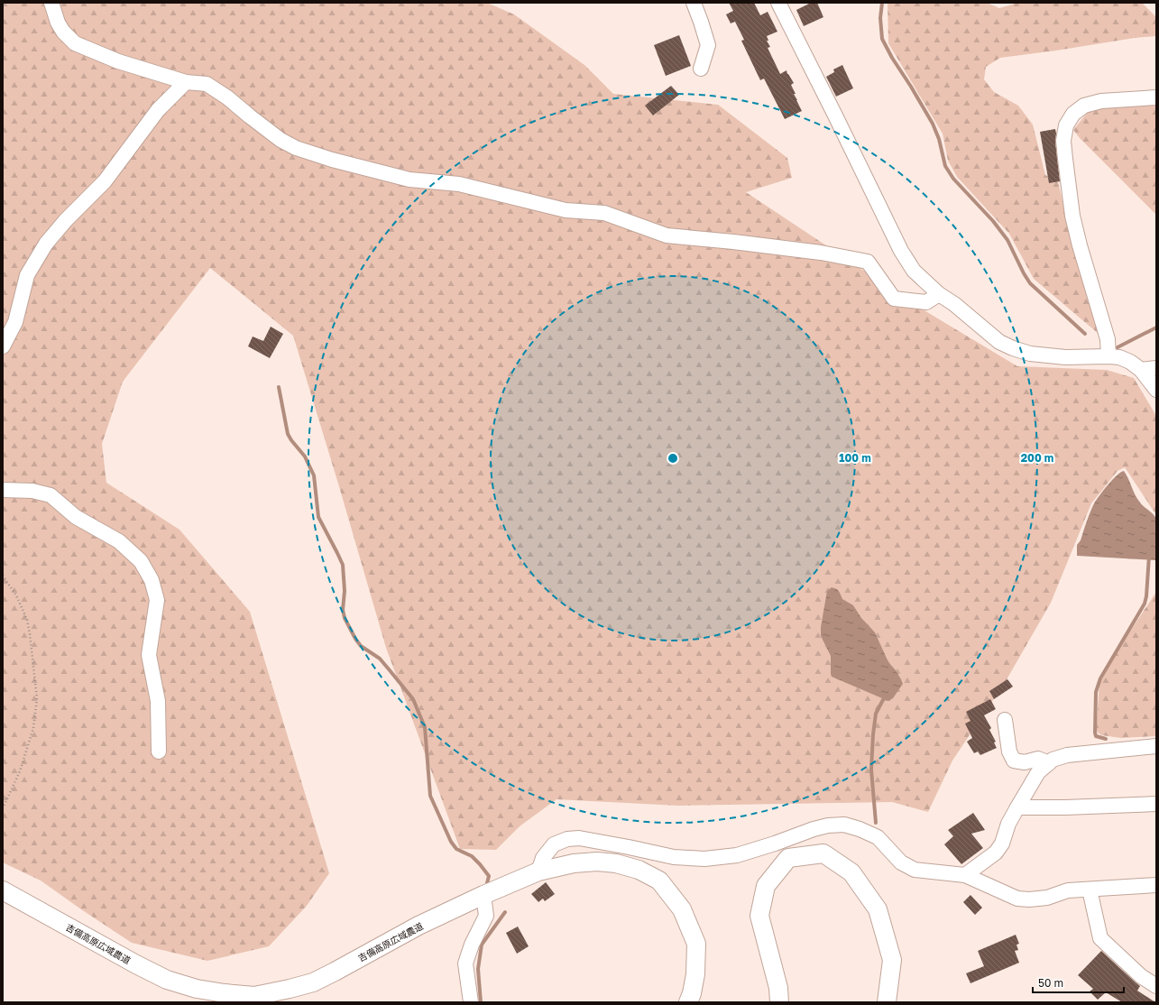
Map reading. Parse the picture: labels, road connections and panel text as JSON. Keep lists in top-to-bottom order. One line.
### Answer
{"streets":{"street":["吉備高原広域農道"]},"scale_bar":"50 m","rings":["100 m","200 m"]}
